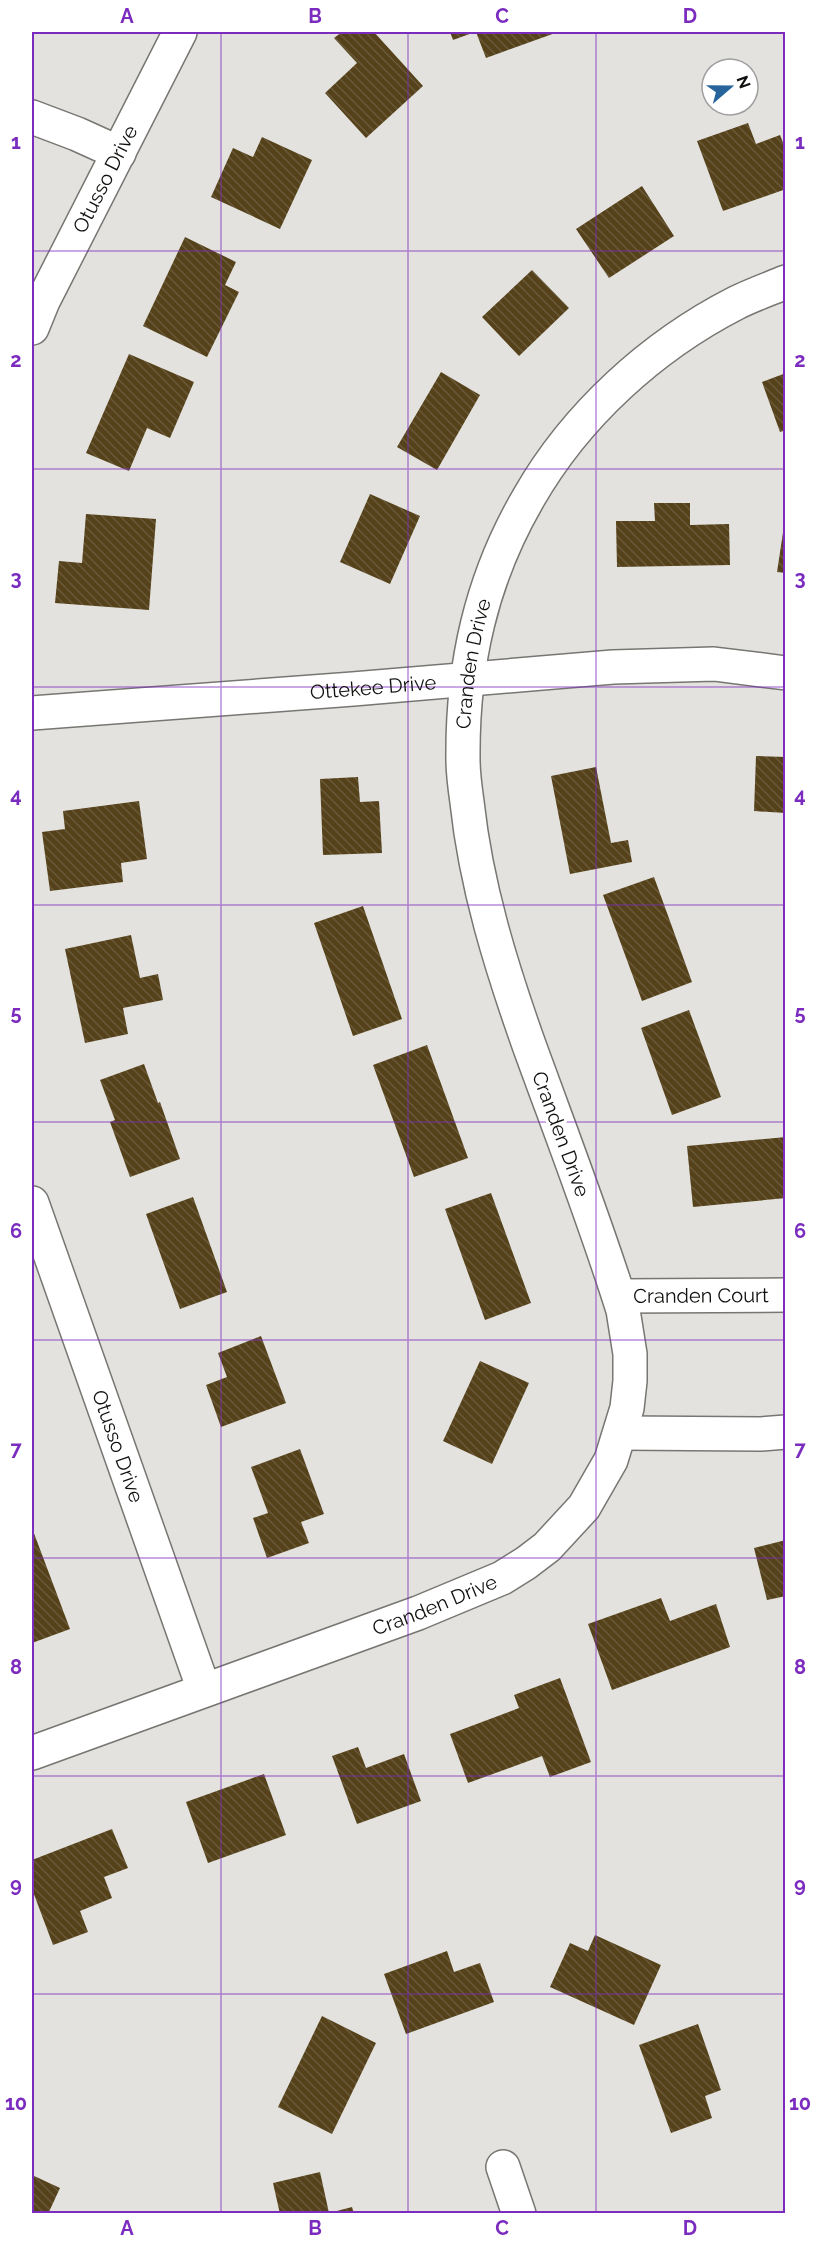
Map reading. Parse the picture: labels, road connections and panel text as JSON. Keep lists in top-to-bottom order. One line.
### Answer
{"streets":{"street":["Otusso Drive","Cranden Drive","Ottekee Drive","Cranden Court"]},"crossings":[["Otusso Drive","Cranden Drive"],["Cranden Drive","Ottekee Drive"],["Cranden Drive","Cranden Court"]],"north":"right","grid":{"columns":["A","B","C","D"],"rows":["1","2","3","4","5","6","7","8","9","10"]}}
